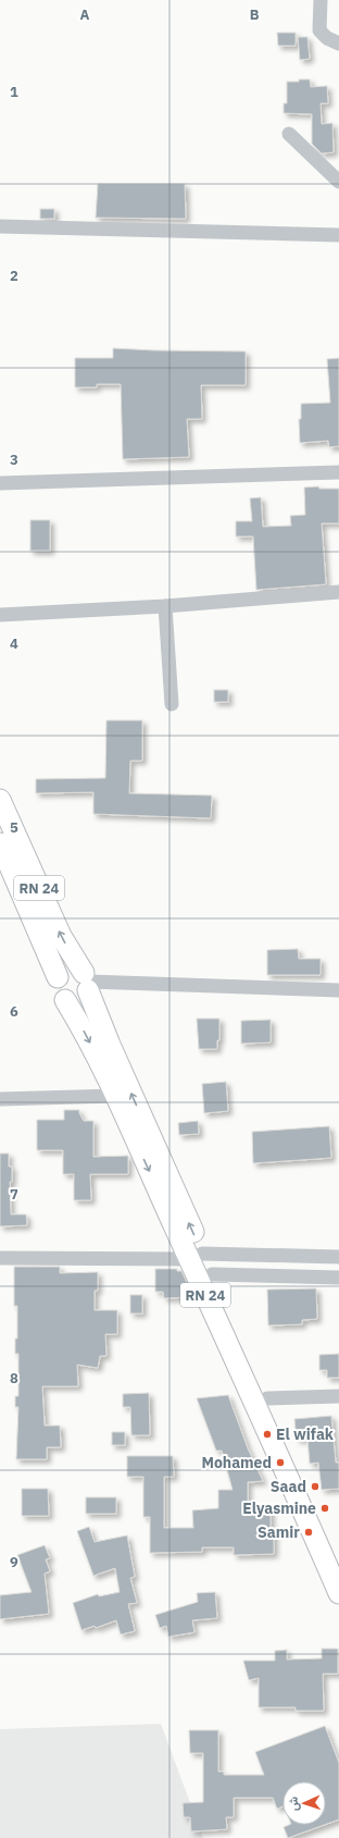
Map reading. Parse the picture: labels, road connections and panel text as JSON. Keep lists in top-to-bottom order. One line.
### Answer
{"streets":{"highway":["RN 24"]},"places":["El wifak","Mohamed","Saad","Elyasmine","Samir"],"north":"left","grid":{"columns":["A","B"],"rows":["1","2","3","4","5","6","7","8","9"]}}
